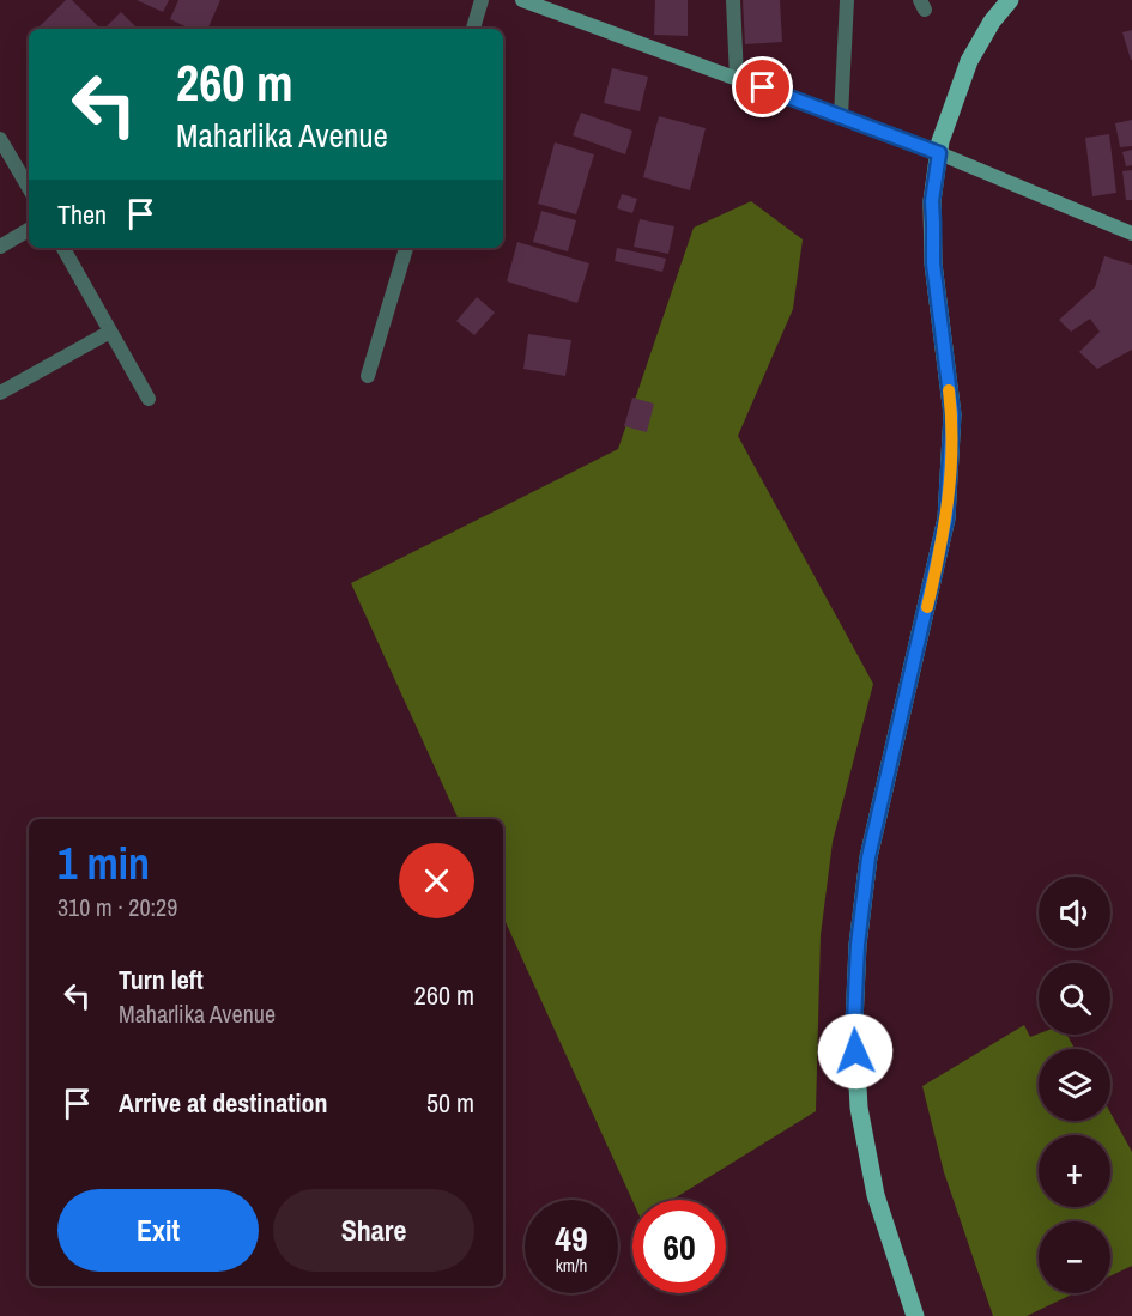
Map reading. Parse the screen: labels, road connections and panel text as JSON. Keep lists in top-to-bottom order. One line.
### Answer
{"page":{"turn":["260 m","Maharlika Avenue"],"then":"Then","heading":["1 min","310 m · 20:29"],"map_buttons":["+","−"],"list":[{"name":"Turn left","note":"Maharlika Avenue","value":"260 m"},{"name":"Arrive at destination","value":"50 m"}],"buttons":["Exit","Share"],"speed":"49 km/h","limit":"60"}}
